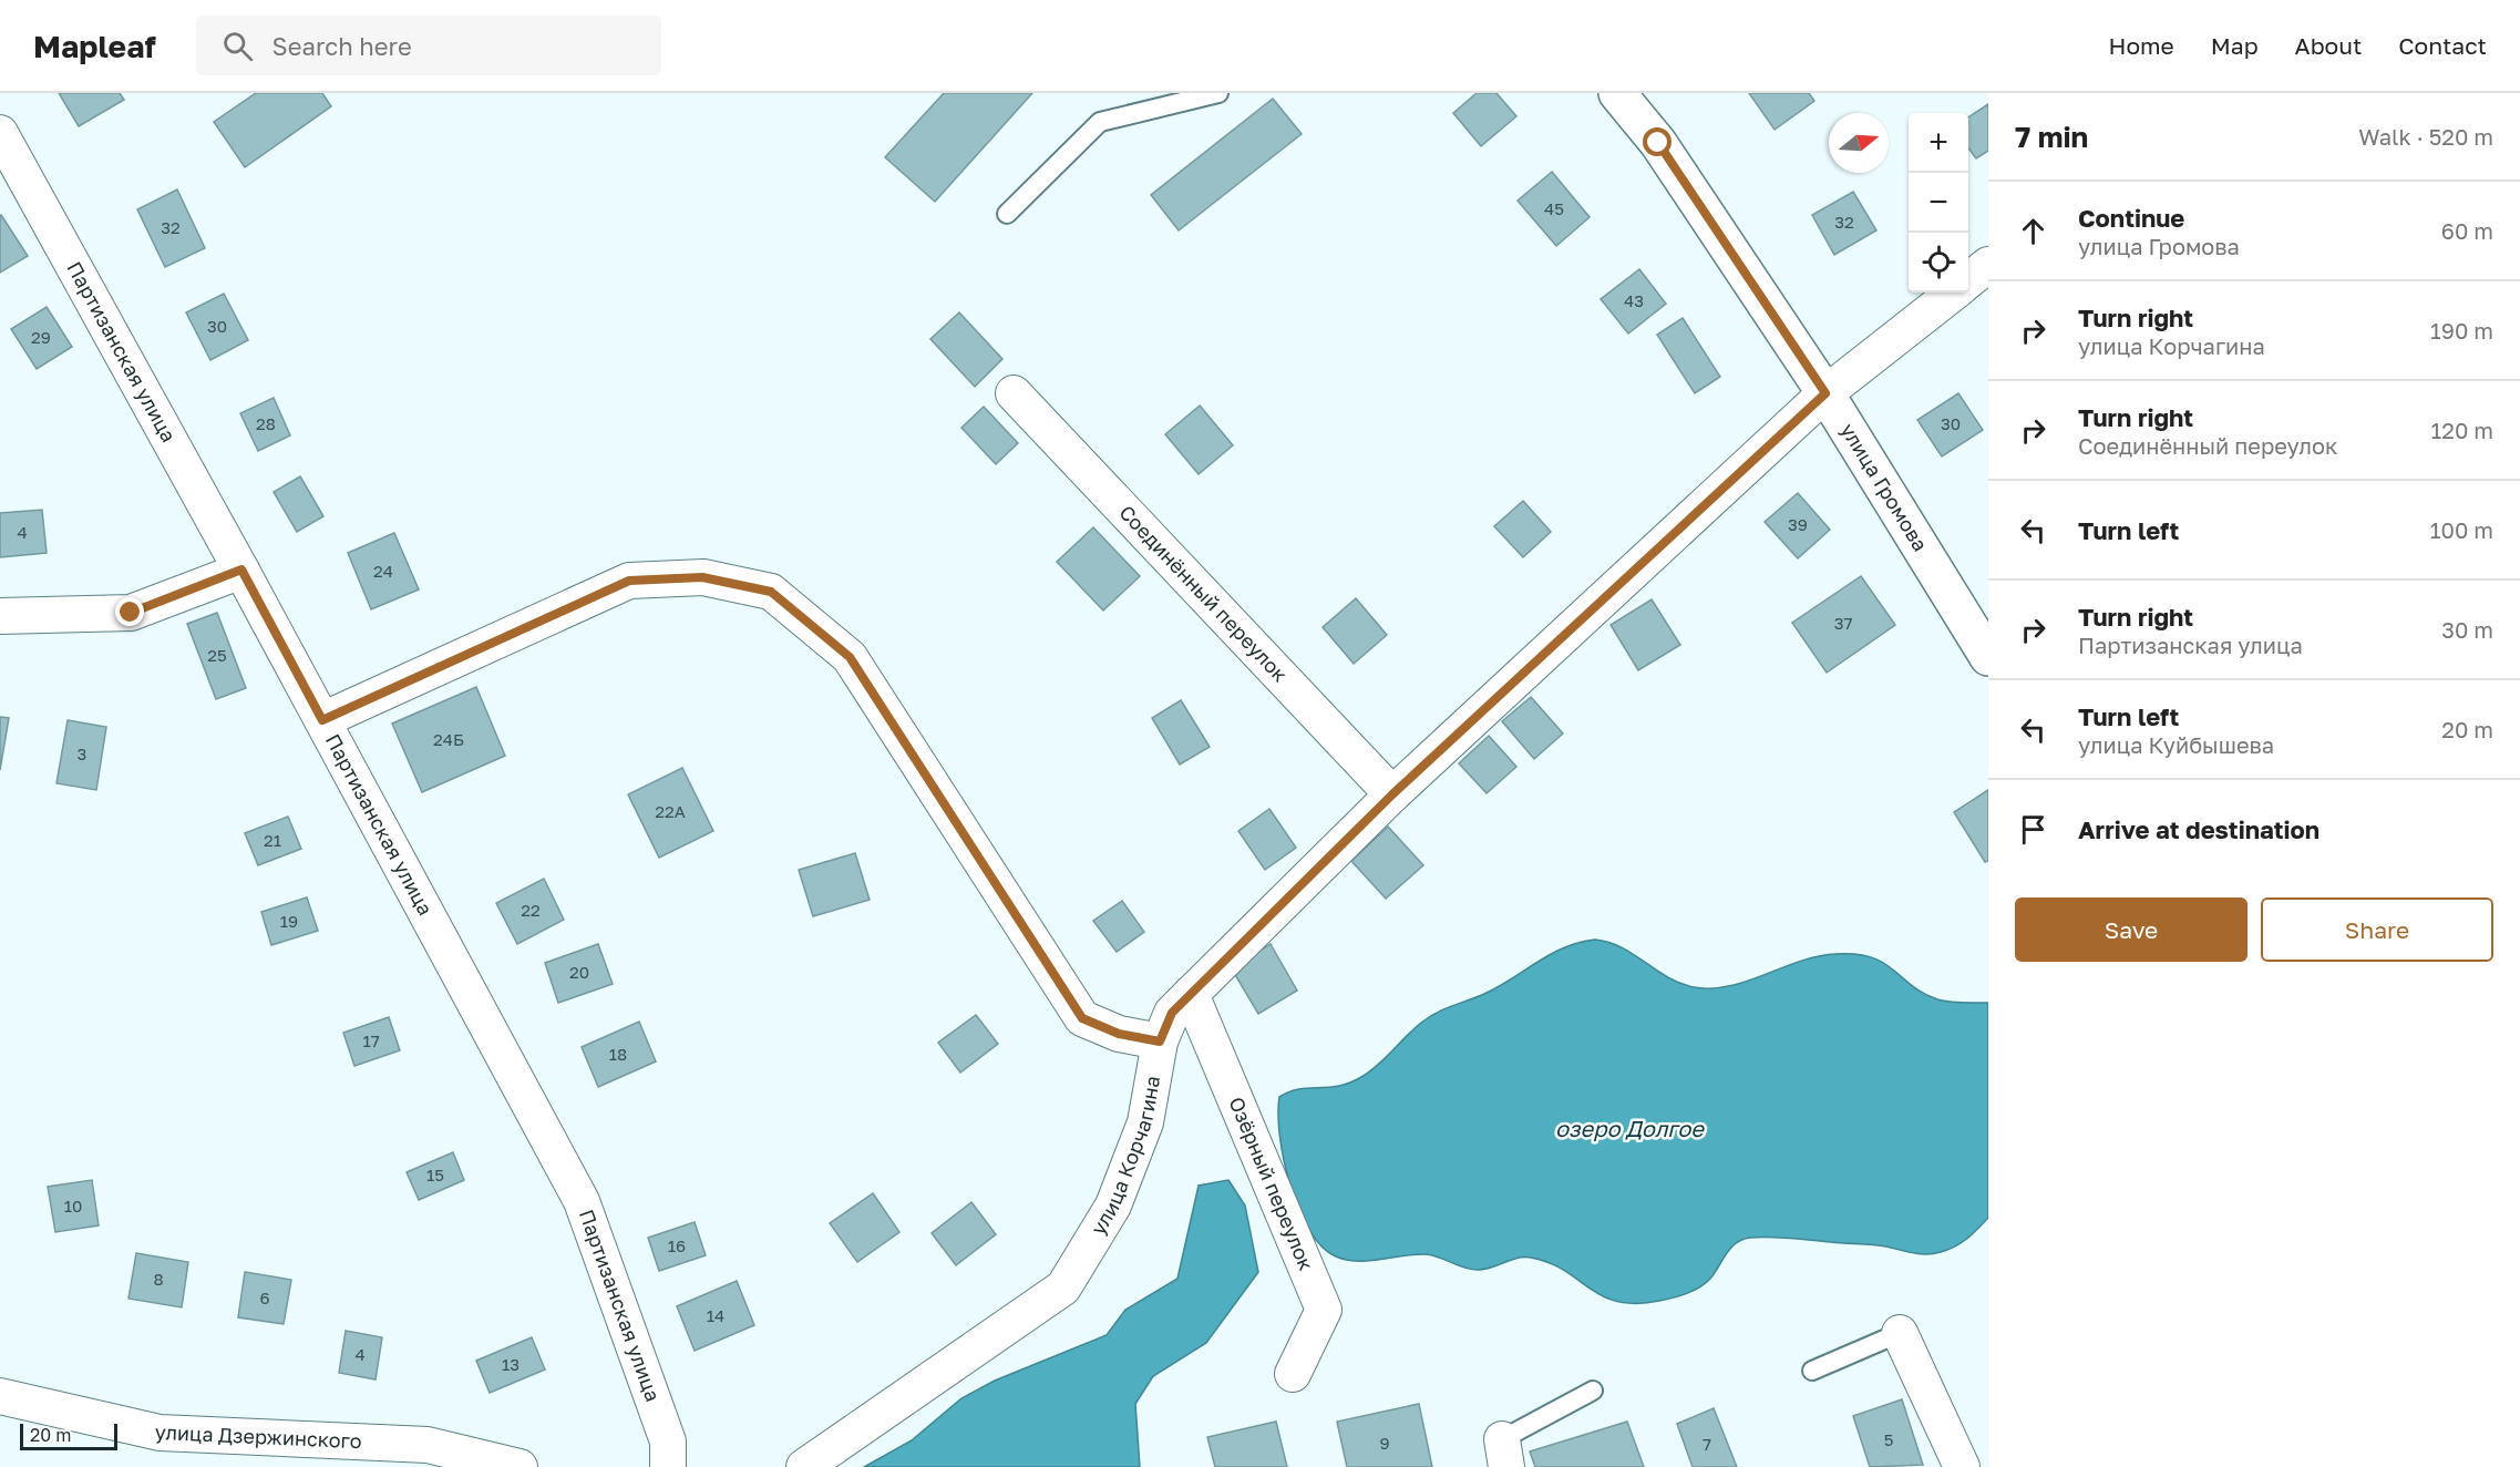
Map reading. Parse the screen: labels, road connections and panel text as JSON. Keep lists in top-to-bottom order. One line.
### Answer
{"streets":{"street":["Партизанская улица","улица Громова","Соединённый переулок","улица Корчагина","Озёрный переулок","улица Дзержинского"]},"crossings":[["улица Громова","улица Корчагина"],["Соединённый переулок","улица Корчагина"],["улица Корчагина","Озёрный переулок"]],"water":["озеро Долгое"],"house_numbers":["45","32","32","43","30","29","28","30","39","4","24","37","25","24Б","3","22А","21","22","19","20","17","18","15","10","16","8","6","14","4","13","5","9","7"],"scale_bar":"20 m","north":"right","page":{"header":"Mapleaf","search":"Search here","nav":["Home","Map","About","Contact"],"heading":["7 min","Walk · 520 m"],"map_buttons":["+","−"],"list":[["Continue","улица Громова","60 m"],["Turn right","улица Корчагина","190 m"],["Turn right","Соединённый переулок","120 m"],["Turn left","100 m"],["Turn right","Партизанская улица","30 m"],["Turn left","улица Куйбышева","20 m"],"Arrive at destination"],"buttons":["Save","Share"],"scale":"20 m"}}
